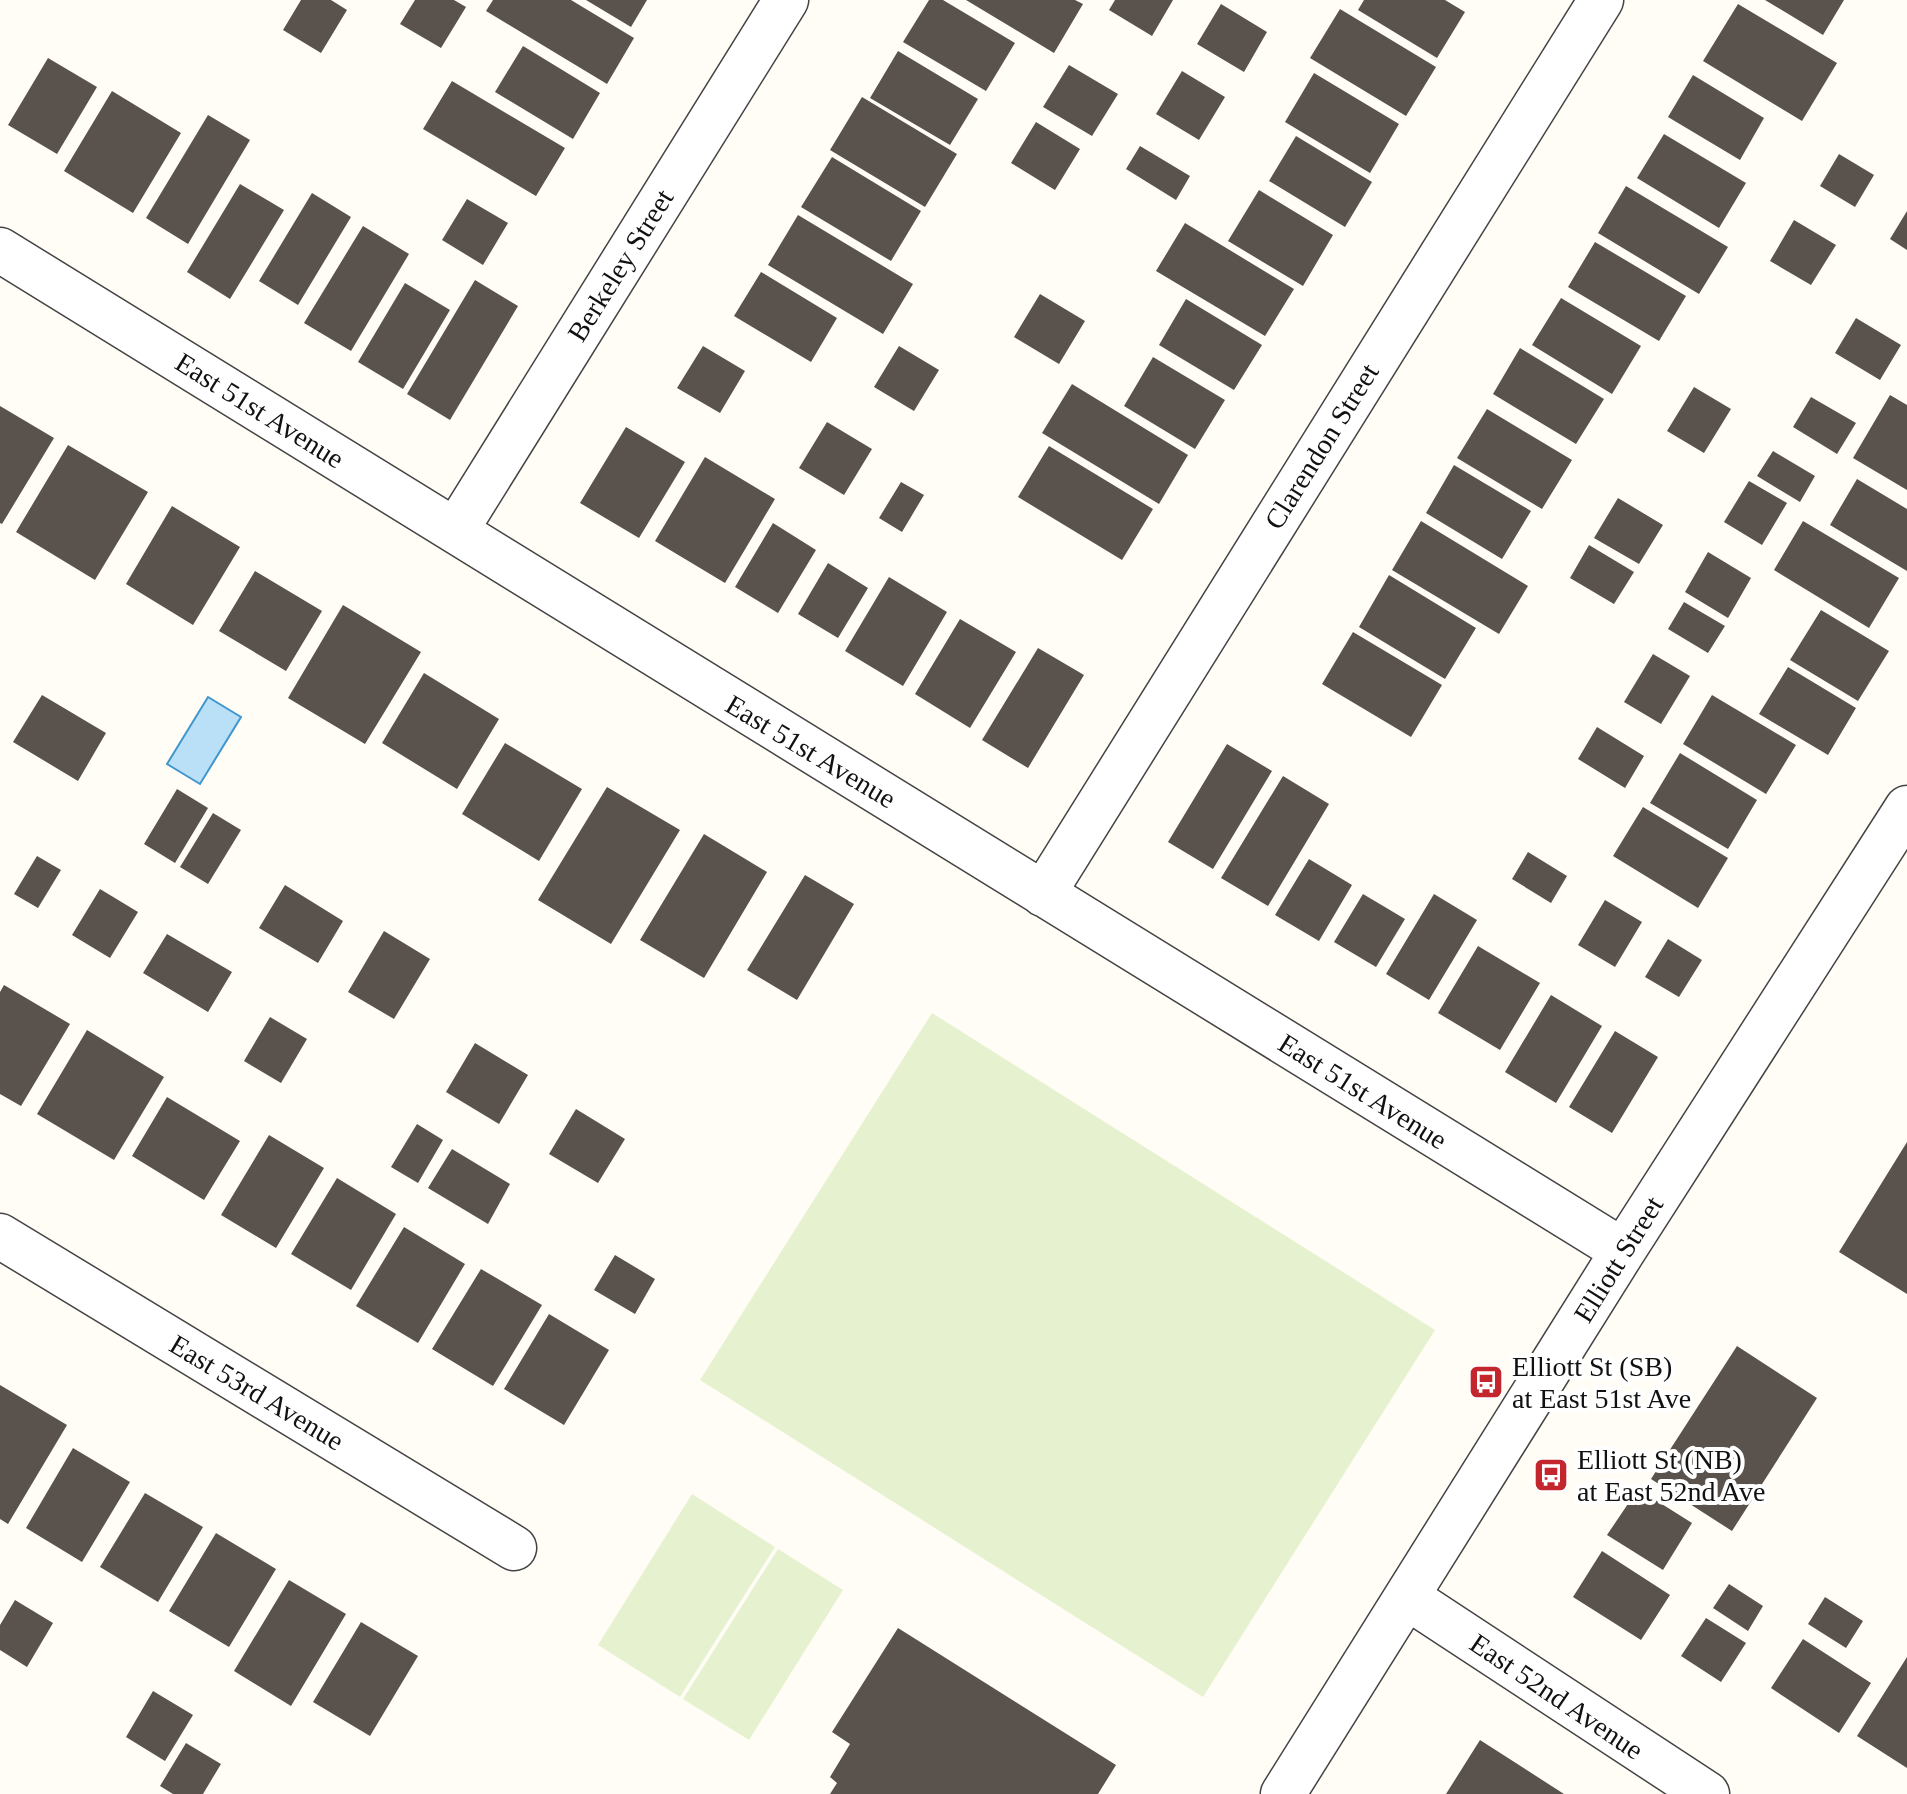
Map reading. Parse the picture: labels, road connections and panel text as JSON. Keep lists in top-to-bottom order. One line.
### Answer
{"streets":{"street":["Berkeley Street","East 51st Avenue","Clarendon Street","Elliott Street","East 53rd Avenue","East 52nd Avenue"]},"crossings":[["Berkeley Street","East 51st Avenue"],["East 51st Avenue","Clarendon Street"],["East 51st Avenue","Elliott Street"],["Elliott Street","East 52nd Avenue"]],"places":{"bus stop":["Elliott St (SB) at East 51st Ave","Elliott St (NB) at East 52nd Ave"]}}
